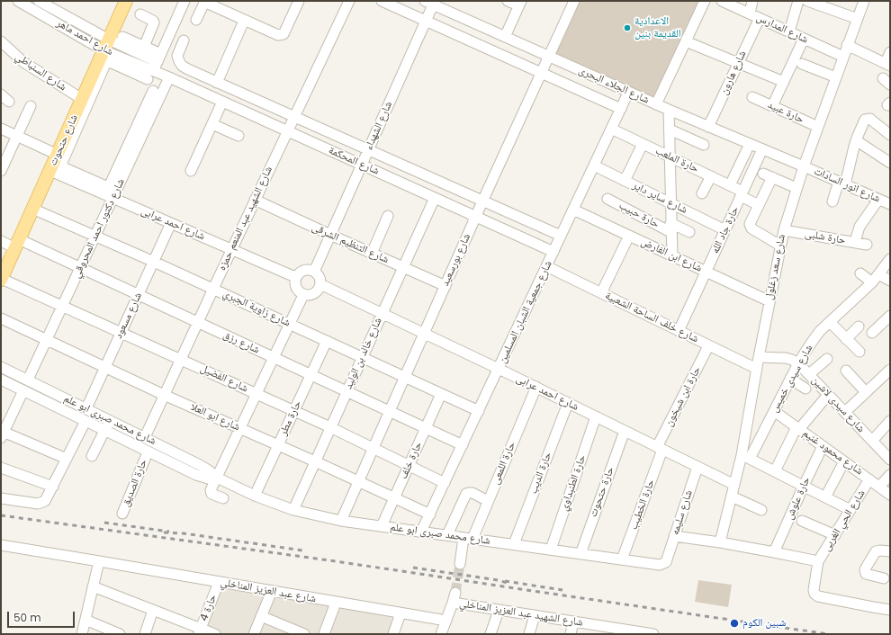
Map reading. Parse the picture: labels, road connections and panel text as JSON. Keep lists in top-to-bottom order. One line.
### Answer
{"streets":{"main road":["شارع حتحوت"],"street":["شارع المدارس","شارع احمد ماهر","شارع السنباطي","شارع هارون","شارع الجلاء البحرى","حارة عبيد","شارع الشهداء","حارة الملعب","شارع المحكمة","شارع انور السادات","شارع ساير داير","حارة حبيب","شارع الشهيد عبد المنعم حمزه","شارع احمد عرابى","شارع دكتور احمد المحروقي","حارة جاد الله","حارة شلبى","شارع التنظيم الشرقى","شارع ابن الفارض","شارع بورسعيد","شارع سعد زغلول","شارع زاوية الجبري","شارع جمعية الشبان المسلمين","شارع مسعود","شارع خلف الساحة الشعبية","شارع رزق","شارع خالد بن الوليد","شارع الفضيل","شارع سيدى خميس","حارة ابن شيخون","شارع سيدى لاشين","شارع ابو العلا","حارة مطر","شارع محمد صبرى ابو علم","شارع محمود غنيم","حارة خلف","حارة اللمعى","حارة الديب","حارة الصديق","حارة الطنبداوي","حارة حتحوت","حارة علوش","حارة الخطيب","شارع سليمه","شارع الحي الغربى","شارع عبد العزيز المناخلي","حارة 4","شارع الشهيد عبد العزيز المناخلي"]},"crossings":[["شارع المدارس","شارع هارون"],["شارع المدارس","شارع سعد زغلول"],["شارع احمد ماهر","شارع حتحوت"],["شارع احمد ماهر","شارع المحكمة"],["شارع السنباطي","شارع حتحوت"],["شارع هارون","شارع الجلاء البحرى"],["شارع الجلاء البحرى","شارع الشهداء"],["شارع الجلاء البحرى","شارع انور السادات"],["شارع الجلاء البحرى","حارة جاد الله"],["شارع الجلاء البحرى","شارع بورسعيد"],["شارع الجلاء البحرى","شارع سعد زغلول"],["شارع الجلاء البحرى","شارع جمعية الشبان المسلمين"],["حارة عبيد","شارع سعد زغلول"],["شارع الشهداء","شارع المحكمة"],["شارع الشهداء","شارع احمد عرابى"],["شارع الشهداء","شارع التنظيم الشرقى"],["شارع حتحوت","شارع احمد عرابى"],["شارع حتحوت","شارع زاوية الجبري"],["شارع حتحوت","شارع رزق"],["شارع حتحوت","شارع الفضيل"],["حارة الملعب","حارة جاد الله"],["حارة الملعب","شارع جمعية الشبان المسلمين"],["شارع المحكمة","شارع الشهيد عبد المنعم حمزه"],["شارع المحكمة","شارع دكتور احمد المحروقي"],["شارع المحكمة","شارع بورسعيد"],["شارع المحكمة","شارع جمعية الشبان المسلمين"],["شارع المحكمة","شارع خالد بن الوليد"],["شارع انور السادات","شارع سعد زغلول"],["شارع ساير داير","حارة جاد الله"],["شارع ساير داير","شارع جمعية الشبان المسلمين"],["شارع الشهيد عبد المنعم حمزه","شارع احمد عرابى"],["شارع الشهيد عبد المنعم حمزه","شارع التنظيم الشرقى"],["شارع الشهيد عبد المنعم حمزه","شارع زاوية الجبري"],["شارع الشهيد عبد المنعم حمزه","شارع رزق"],["شارع الشهيد عبد المنعم حمزه","شارع الفضيل"],["شارع الشهيد عبد المنعم حمزه","شارع ابو العلا"],["شارع الشهيد عبد المنعم حمزه","شارع محمد صبرى ابو علم"],["شارع احمد عرابى","شارع دكتور احمد المحروقي"],["شارع احمد عرابى","شارع بورسعيد"],["شارع احمد عرابى","شارع سعد زغلول"],["شارع احمد عرابى","شارع جمعية الشبان المسلمين"],["شارع احمد عرابى","شارع مسعود"],["شارع احمد عرابى","شارع خالد بن الوليد"],["شارع احمد عرابى","حارة ابن شيخون"],["شارع احمد عرابى","حارة اللمعى"],["شارع احمد عرابى","حارة الديب"],["شارع احمد عرابى","حارة الطنبداوي"],["شارع احمد عرابى","حارة حتحوت"],["شارع احمد عرابى","حارة الخطيب"],["شارع احمد عرابى","شارع سليمه"],["شارع دكتور احمد المحروقي","شارع زاوية الجبري"],["شارع دكتور احمد المحروقي","شارع رزق"],["شارع دكتور احمد المحروقي","شارع الفضيل"],["شارع دكتور احمد المحروقي","شارع ابو العلا"],["شارع دكتور احمد المحروقي","شارع محمد صبرى ابو علم"],["حارة جاد الله","شارع ابن الفارض"],["حارة جاد الله","شارع خلف الساحة الشعبية"],["حارة شلبى","شارع سعد زغلول"],["شارع التنظيم الشرقى","شارع بورسعيد"],["شارع التنظيم الشرقى","شارع خالد بن الوليد"],["شارع ابن الفارض","شارع سعد زغلول"],["شارع ابن الفارض","شارع جمعية الشبان المسلمين"],["شارع بورسعيد","شارع زاوية الجبري"],["شارع بورسعيد","شارع رزق"],["شارع بورسعيد","شارع الفضيل"],["شارع بورسعيد","شارع ابو العلا"],["شارع بورسعيد","شارع محمد صبرى ابو علم"],["شارع سعد زغلول","شارع خلف الساحة الشعبية"],["شارع سعد زغلول","شارع سيدى خميس"],["شارع سعد زغلول","شارع سيدى لاشين"],["شارع زاوية الجبري","شارع جمعية الشبان المسلمين"],["شارع زاوية الجبري","شارع مسعود"],["شارع زاوية الجبري","شارع خالد بن الوليد"],["شارع زاوية الجبري","حارة مطر"],["شارع زاوية الجبري","حارة خلف"],["شارع جمعية الشبان المسلمين","شارع خلف الساحة الشعبية"],["شارع جمعية الشبان المسلمين","شارع رزق"],["شارع جمعية الشبان المسلمين","شارع الفضيل"],["شارع جمعية الشبان المسلمين","شارع ابو العلا"],["شارع جمعية الشبان المسلمين","شارع محمد صبرى ابو علم"],["شارع مسعود","شارع رزق"],["شارع مسعود","شارع الفضيل"],["شارع مسعود","شارع ابو العلا"],["شارع مسعود","شارع محمد صبرى ابو علم"],["شارع خلف الساحة الشعبية","حارة ابن شيخون"],["شارع رزق","شارع خالد بن الوليد"],["شارع رزق","حارة مطر"],["شارع رزق","حارة خلف"],["شارع خالد بن الوليد","شارع الفضيل"],["شارع خالد بن الوليد","شارع ابو العلا"],["شارع خالد بن الوليد","شارع محمد صبرى ابو علم"],["شارع الفضيل","حارة مطر"],["شارع الفضيل","حارة خلف"],["شارع سيدى خميس","شارع سيدى لاشين"],["شارع سيدى خميس","شارع محمود غنيم"],["حارة ابن شيخون","حارة الخطيب"],["شارع ابو العلا","حارة مطر"],["شارع ابو العلا","حارة خلف"],["حارة مطر","شارع محمد صبرى ابو علم"],["شارع محمد صبرى ابو علم","حارة خلف"],["شارع محمد صبرى ابو علم","حارة اللمعى"],["شارع محمد صبرى ابو علم","حارة الديب"],["شارع محمد صبرى ابو علم","حارة الصديق"],["شارع محمد صبرى ابو علم","حارة الطنبداوي"],["شارع محمد صبرى ابو علم","حارة حتحوت"],["شارع محمد صبرى ابو علم","حارة الخطيب"],["شارع محمد صبرى ابو علم","شارع سليمه"],["شارع محمود غنيم","حارة علوش"],["شارع محمود غنيم","شارع الحي الغربى"],["شارع عبد العزيز المناخلي","حارة 4"]],"places":["الاعدادية القديمة بنين","شبين الكوم"],"scale_bar":"50 m"}
